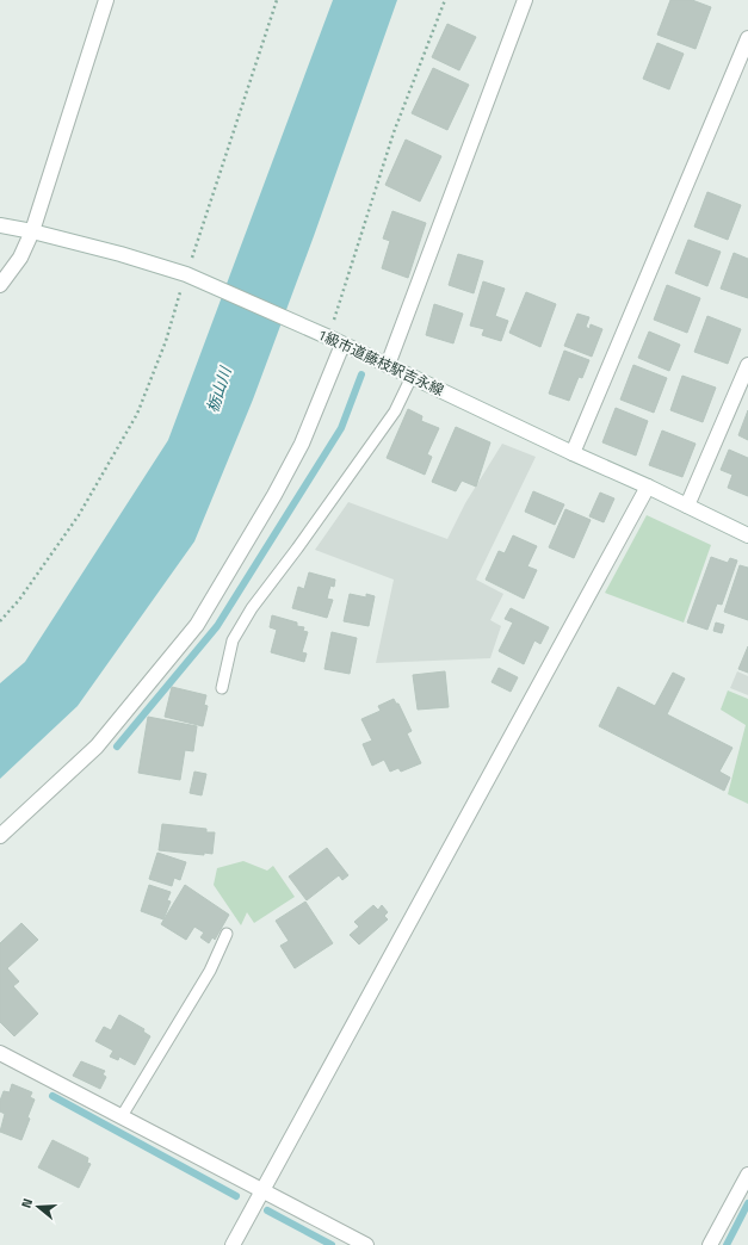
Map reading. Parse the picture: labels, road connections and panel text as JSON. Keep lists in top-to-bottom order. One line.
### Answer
{"streets":{"street":["1級市道藤枝駅吉永線"]},"water":["栃山川"],"north":"left"}
